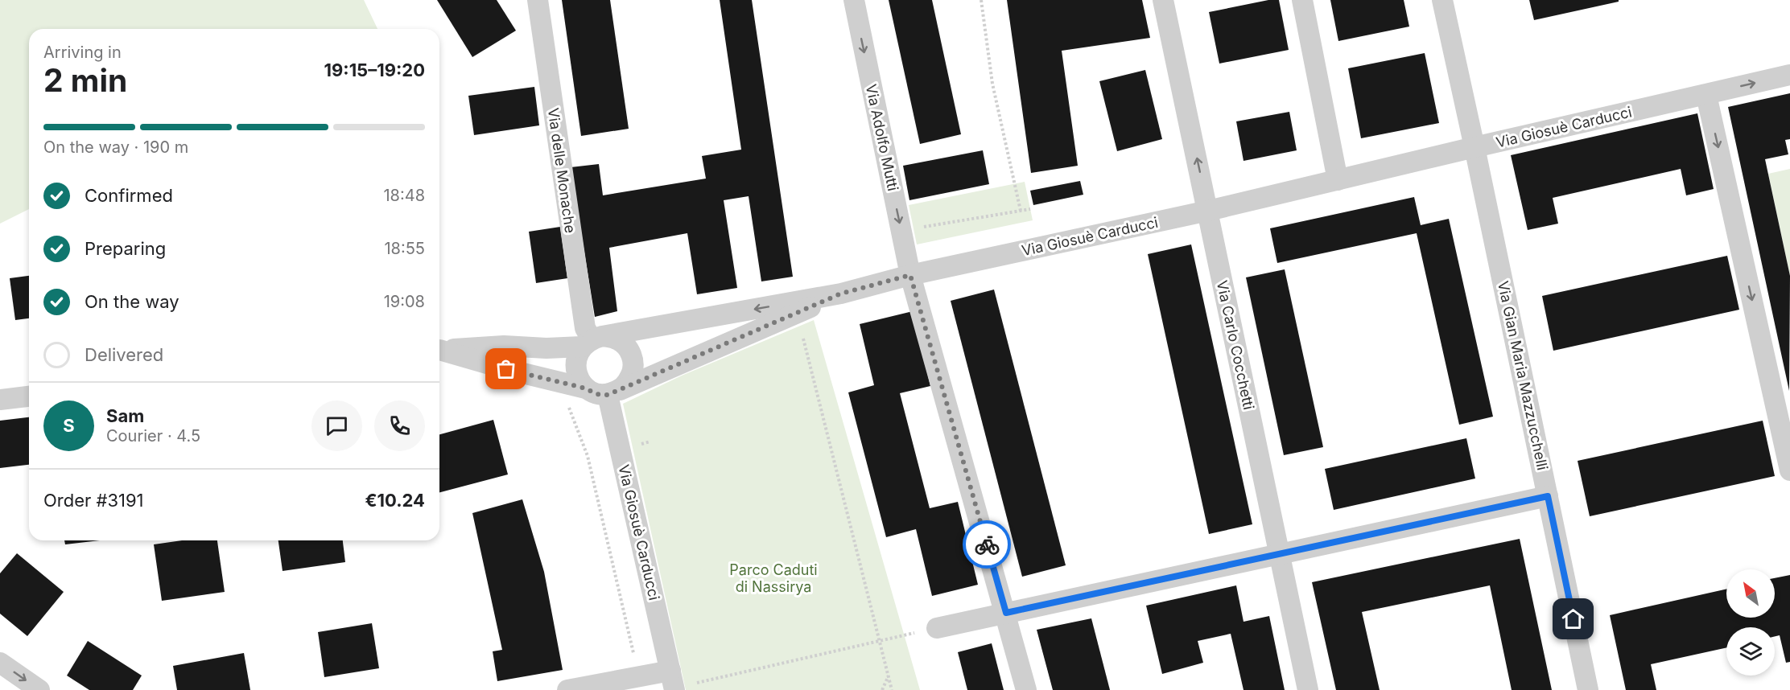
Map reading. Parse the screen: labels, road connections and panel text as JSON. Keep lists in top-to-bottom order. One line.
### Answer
{"streets":{"street":["Via Giosuè Carducci","Via Adolfo Mutti","Via delle Monache","Via Carlo Cocchetti","Via Gian Maria Mazzucchelli"]},"crossings":[["Via Giosuè Carducci","Via Adolfo Mutti"],["Via Giosuè Carducci","Via delle Monache"],["Via Giosuè Carducci","Via Carlo Cocchetti"],["Via Giosuè Carducci","Via Gian Maria Mazzucchelli"]],"one_way":["Via Adolfo Mutti"],"parks":["Parco Caduti di Nassirya"],"north":"top left","page":{"heading":["2 min","Arriving in","19:15–19:20"],"panel":["Sam","Courier · 4.5","Order #3191","€10.24"],"bar":"On the way · 190 m","list":[["Confirmed","18:48"],["Preparing","18:55"],["On the way","19:08"],"Delivered"],"round":"S"}}
